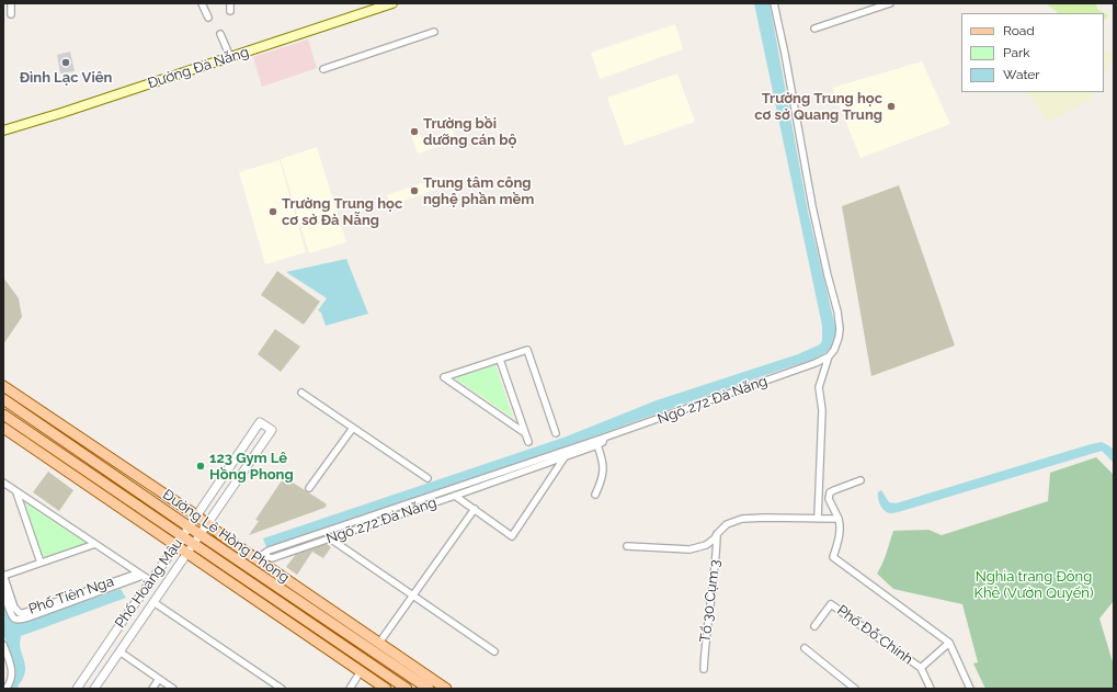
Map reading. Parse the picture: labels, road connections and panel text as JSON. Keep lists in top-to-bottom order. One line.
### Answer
{"streets":{"main road":["Đường Đà Nẵng","Đường Lê Hồng Phong"],"street":["Ngõ 272 Đà Nẵng","Phố Hoàng Mậu","Phố Tiên Nga","Tổ 30 Cụm 3","Phố Đỗ Chính"]},"crossings":[["Ngõ 272 Đà Nẵng","Đường Lê Hồng Phong"],["Đường Lê Hồng Phong","Phố Hoàng Mậu"]],"parks":["Nghia trang Đông Khê (Vườn Quyến)"],"places":["Đình Lạc Viên","Trường Trung học cơ sở Quang Trung","Trường bồi dưỡng cán bộ","Trung tâm công nghệ phần mềm","Trường Trung học cơ sở Đà Nẵng","123 Gym Lê Hồng Phong"],"legend":["Road","Park","Water"]}
